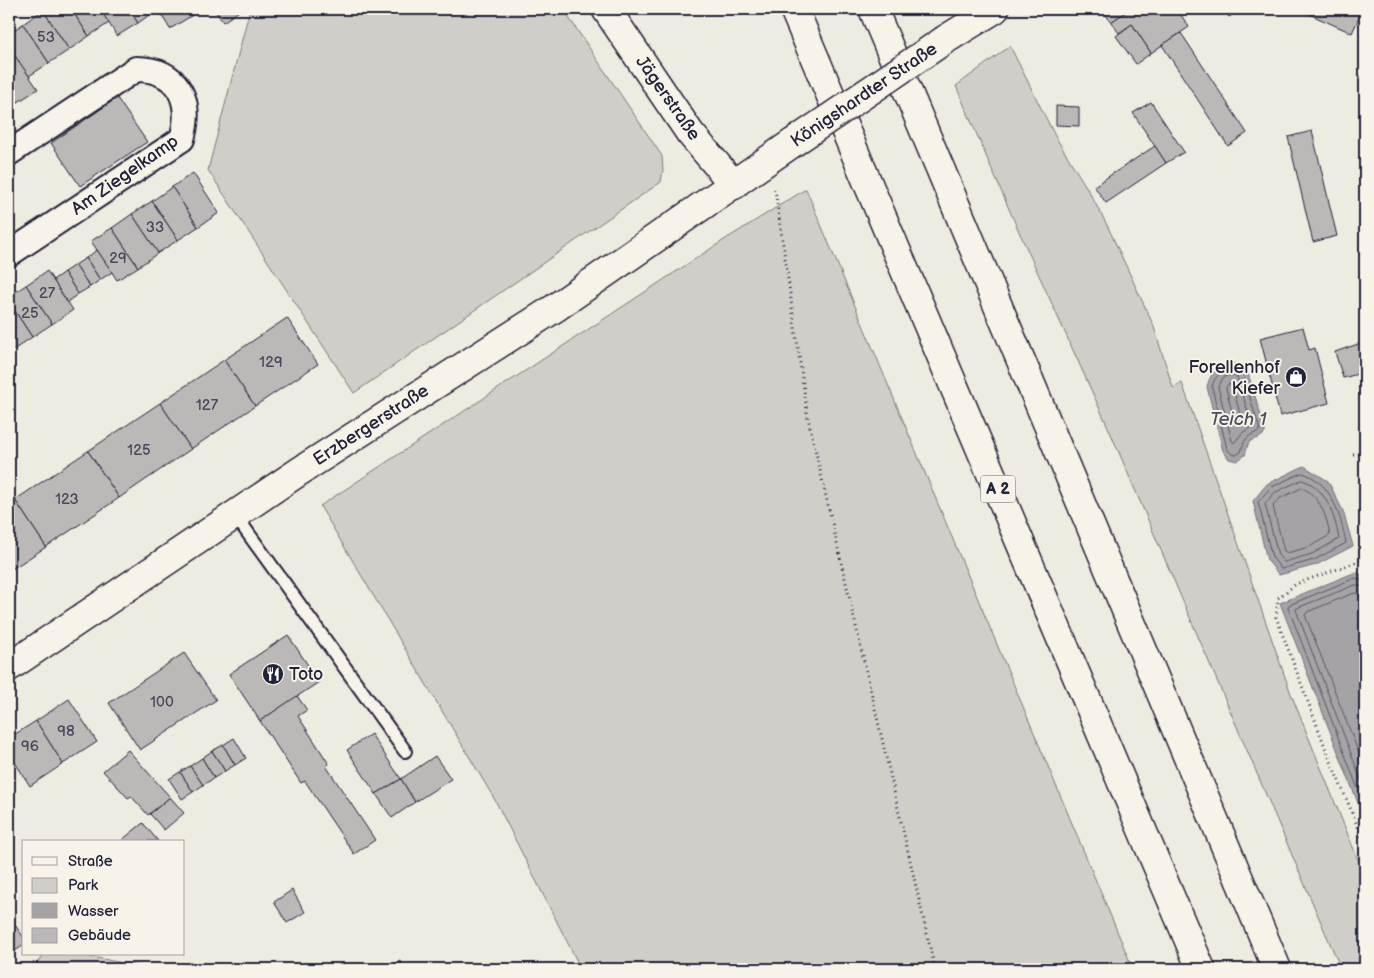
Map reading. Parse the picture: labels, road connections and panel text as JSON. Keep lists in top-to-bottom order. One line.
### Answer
{"streets":{"main road":["Königshardter Straße","Jägerstraße","Erzbergerstraße","A 2"],"street":["Am Ziegelkamp"]},"crossings":[["Königshardter Straße","Jägerstraße"],["Königshardter Straße","Erzbergerstraße"],["Jägerstraße","Erzbergerstraße"]],"water":["Teich 1"],"places":{"shop":["Forellenhof Kiefer"],"restaurant":["Toto"]},"house_numbers":["53","33","29","27","25","129","127","125","123","100","98","96"],"legend":["Straße","Park","Wasser","Gebäude"]}
